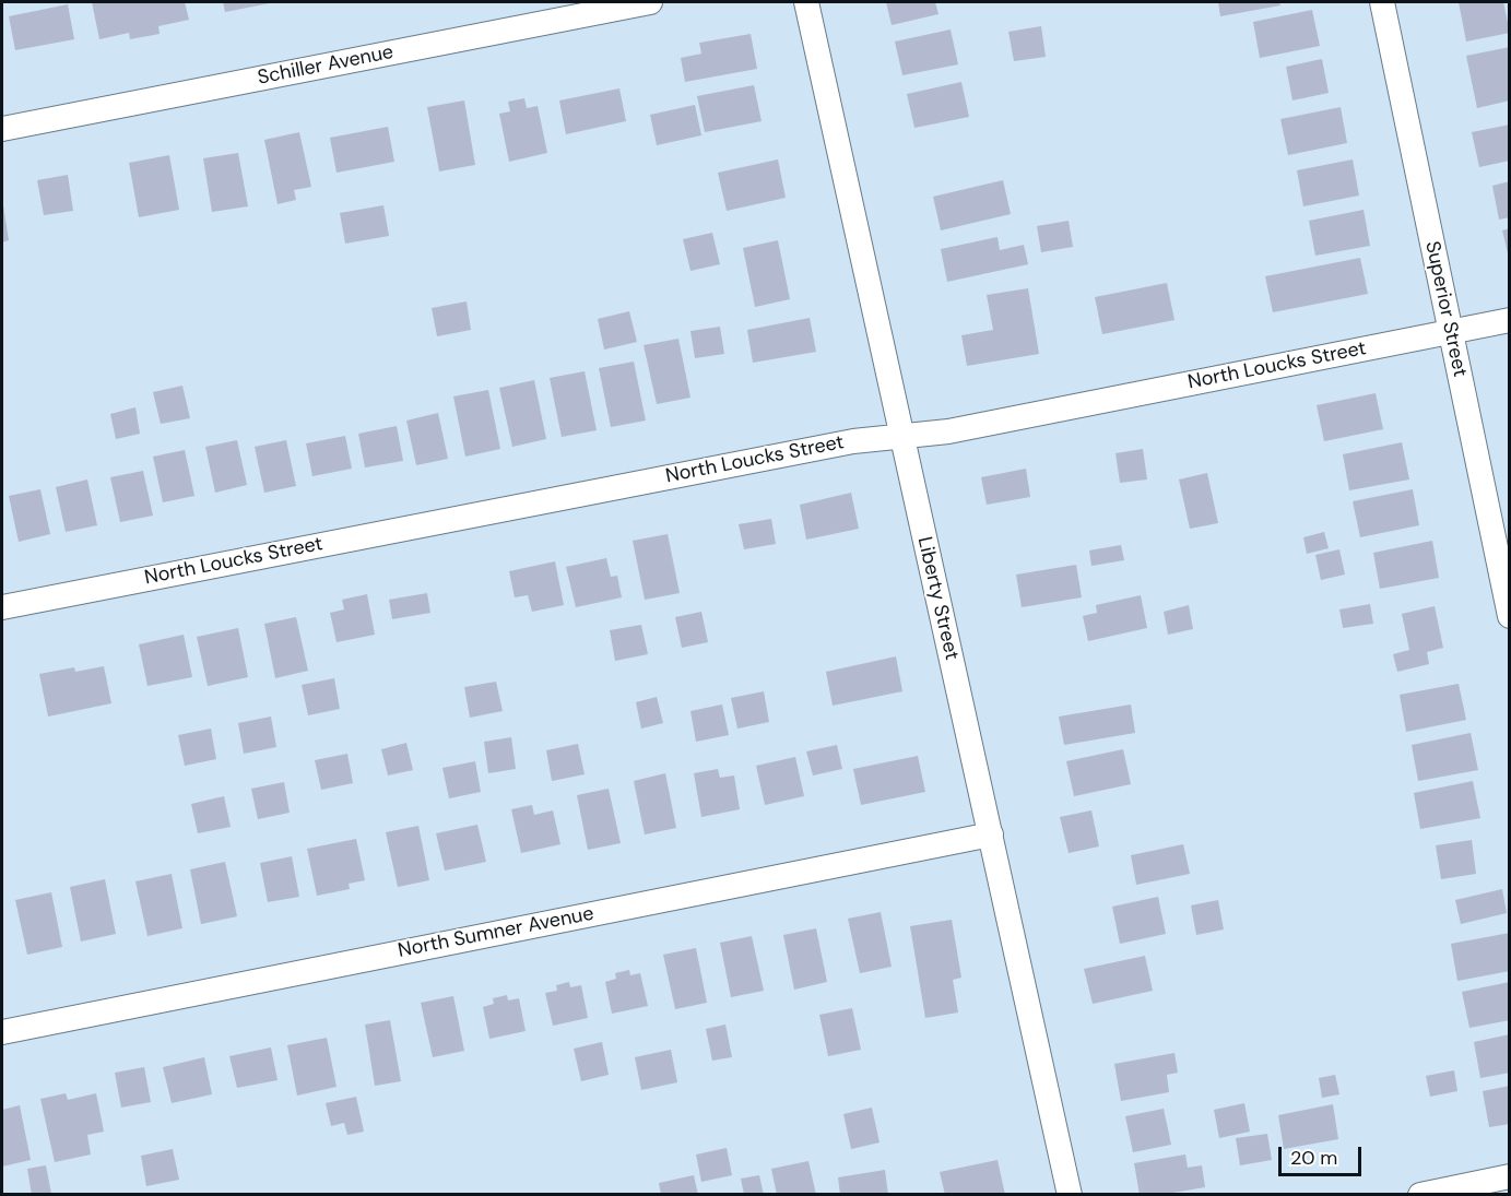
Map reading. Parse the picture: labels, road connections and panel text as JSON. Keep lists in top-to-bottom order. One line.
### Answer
{"streets":{"street":["Schiller Avenue","Superior Street","North Loucks Street","Liberty Street","North Sumner Avenue"]},"crossings":[["Superior Street","North Loucks Street"],["North Loucks Street","Liberty Street"],["Liberty Street","North Sumner Avenue"]],"scale_bar":"20 m"}
